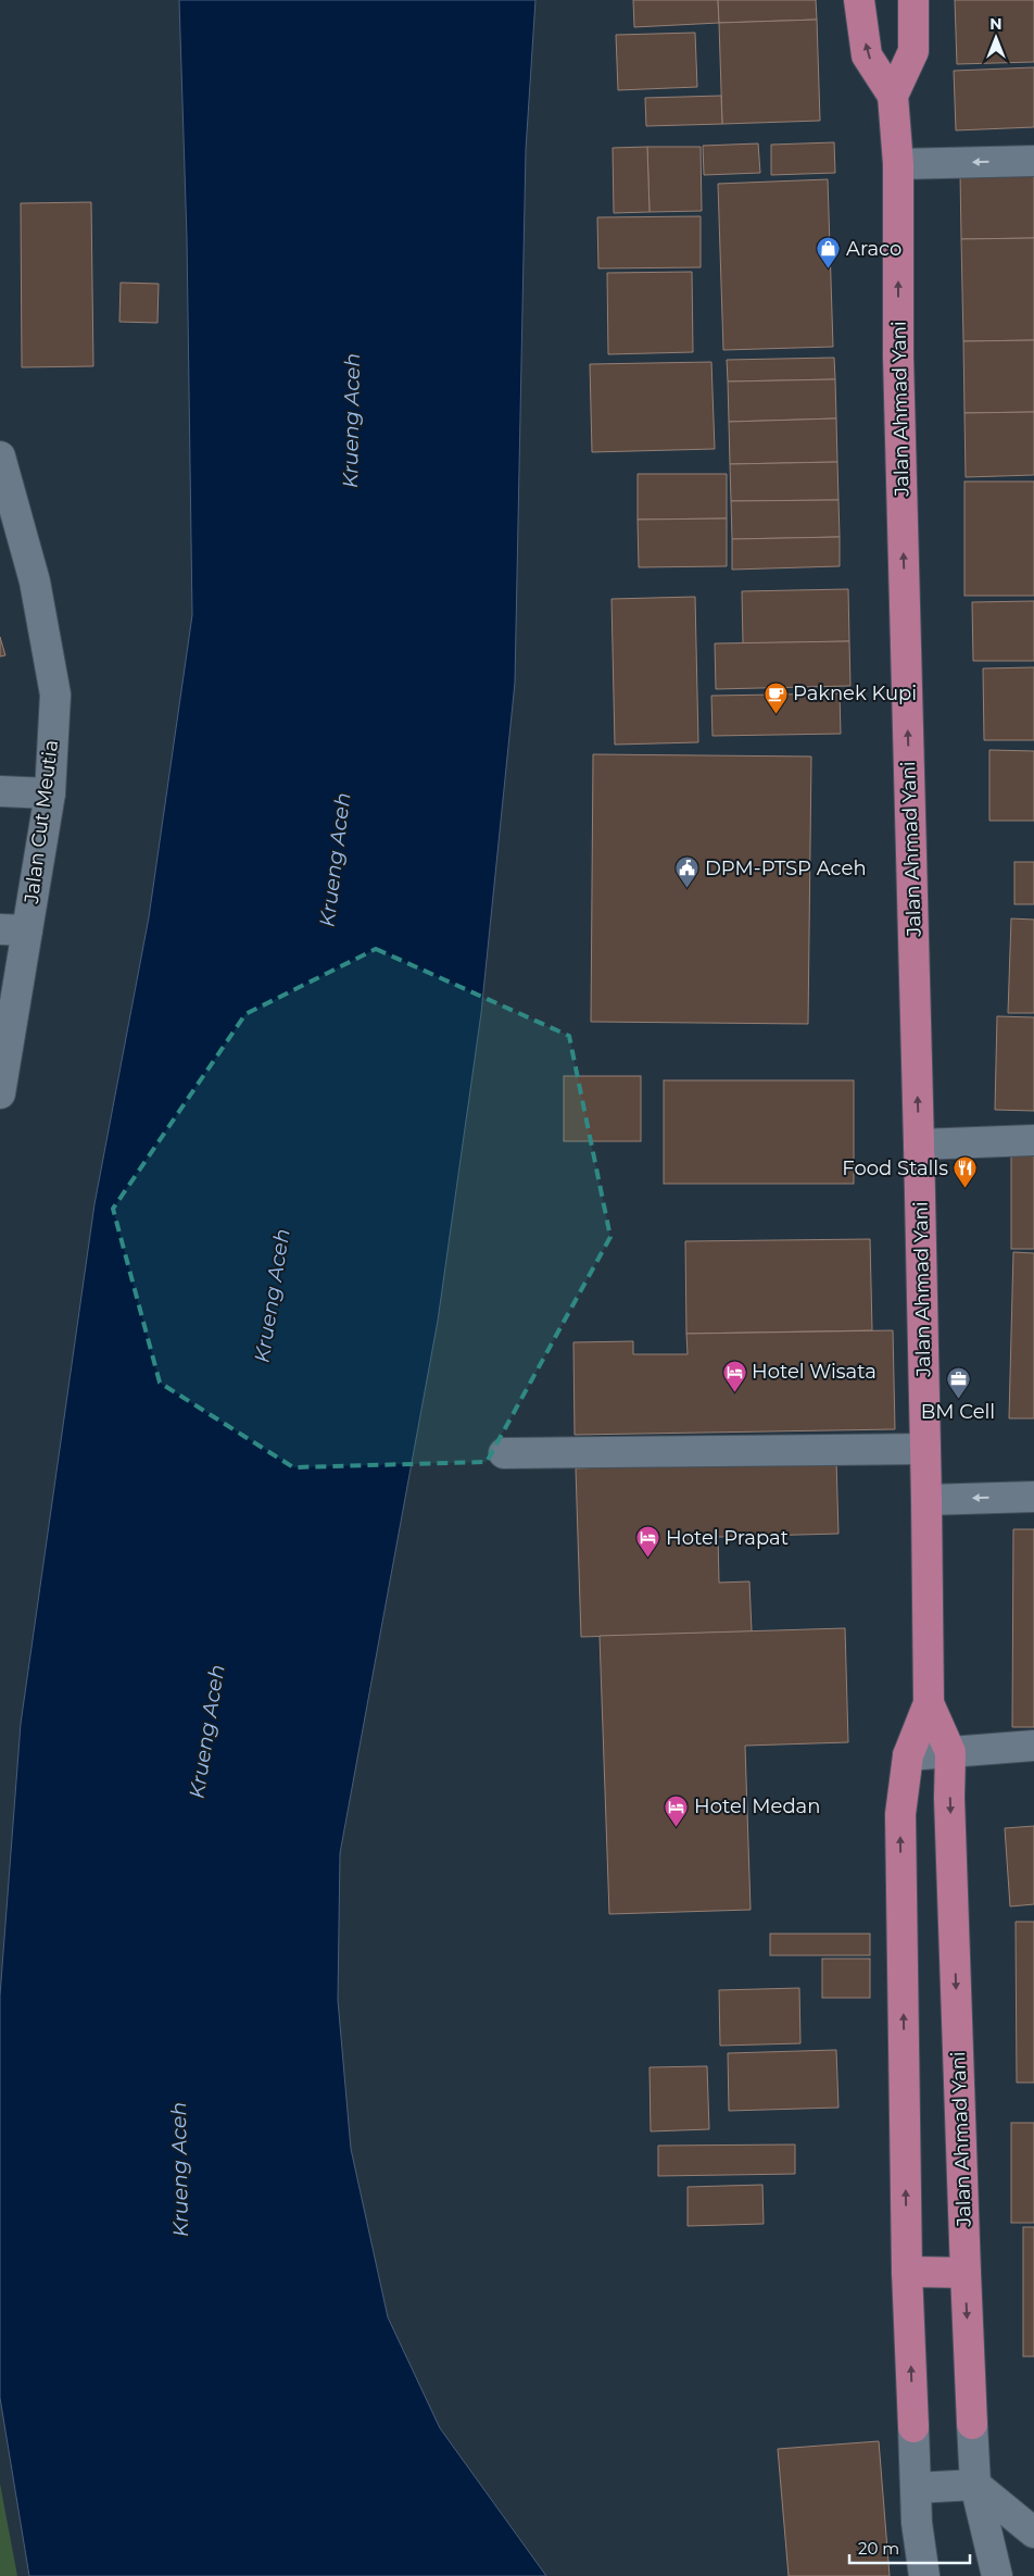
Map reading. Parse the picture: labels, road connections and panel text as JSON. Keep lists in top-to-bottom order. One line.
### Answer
{"streets":{"main road":["Jalan Ahmad Yani"],"street":["Jalan Cut Meutia"]},"water":["Krueng Aceh"],"places":{"shop":["Araco"],"cafe":["Paknek Kupi"],"public building":["DPM-PTSP Aceh"],"restaurant":["Food Stalls"],"hotel":["Hotel Wisata","Hotel Prapat","Hotel Medan"],"office":["BM Cell"]},"scale_bar":"20 m","north":"top"}
